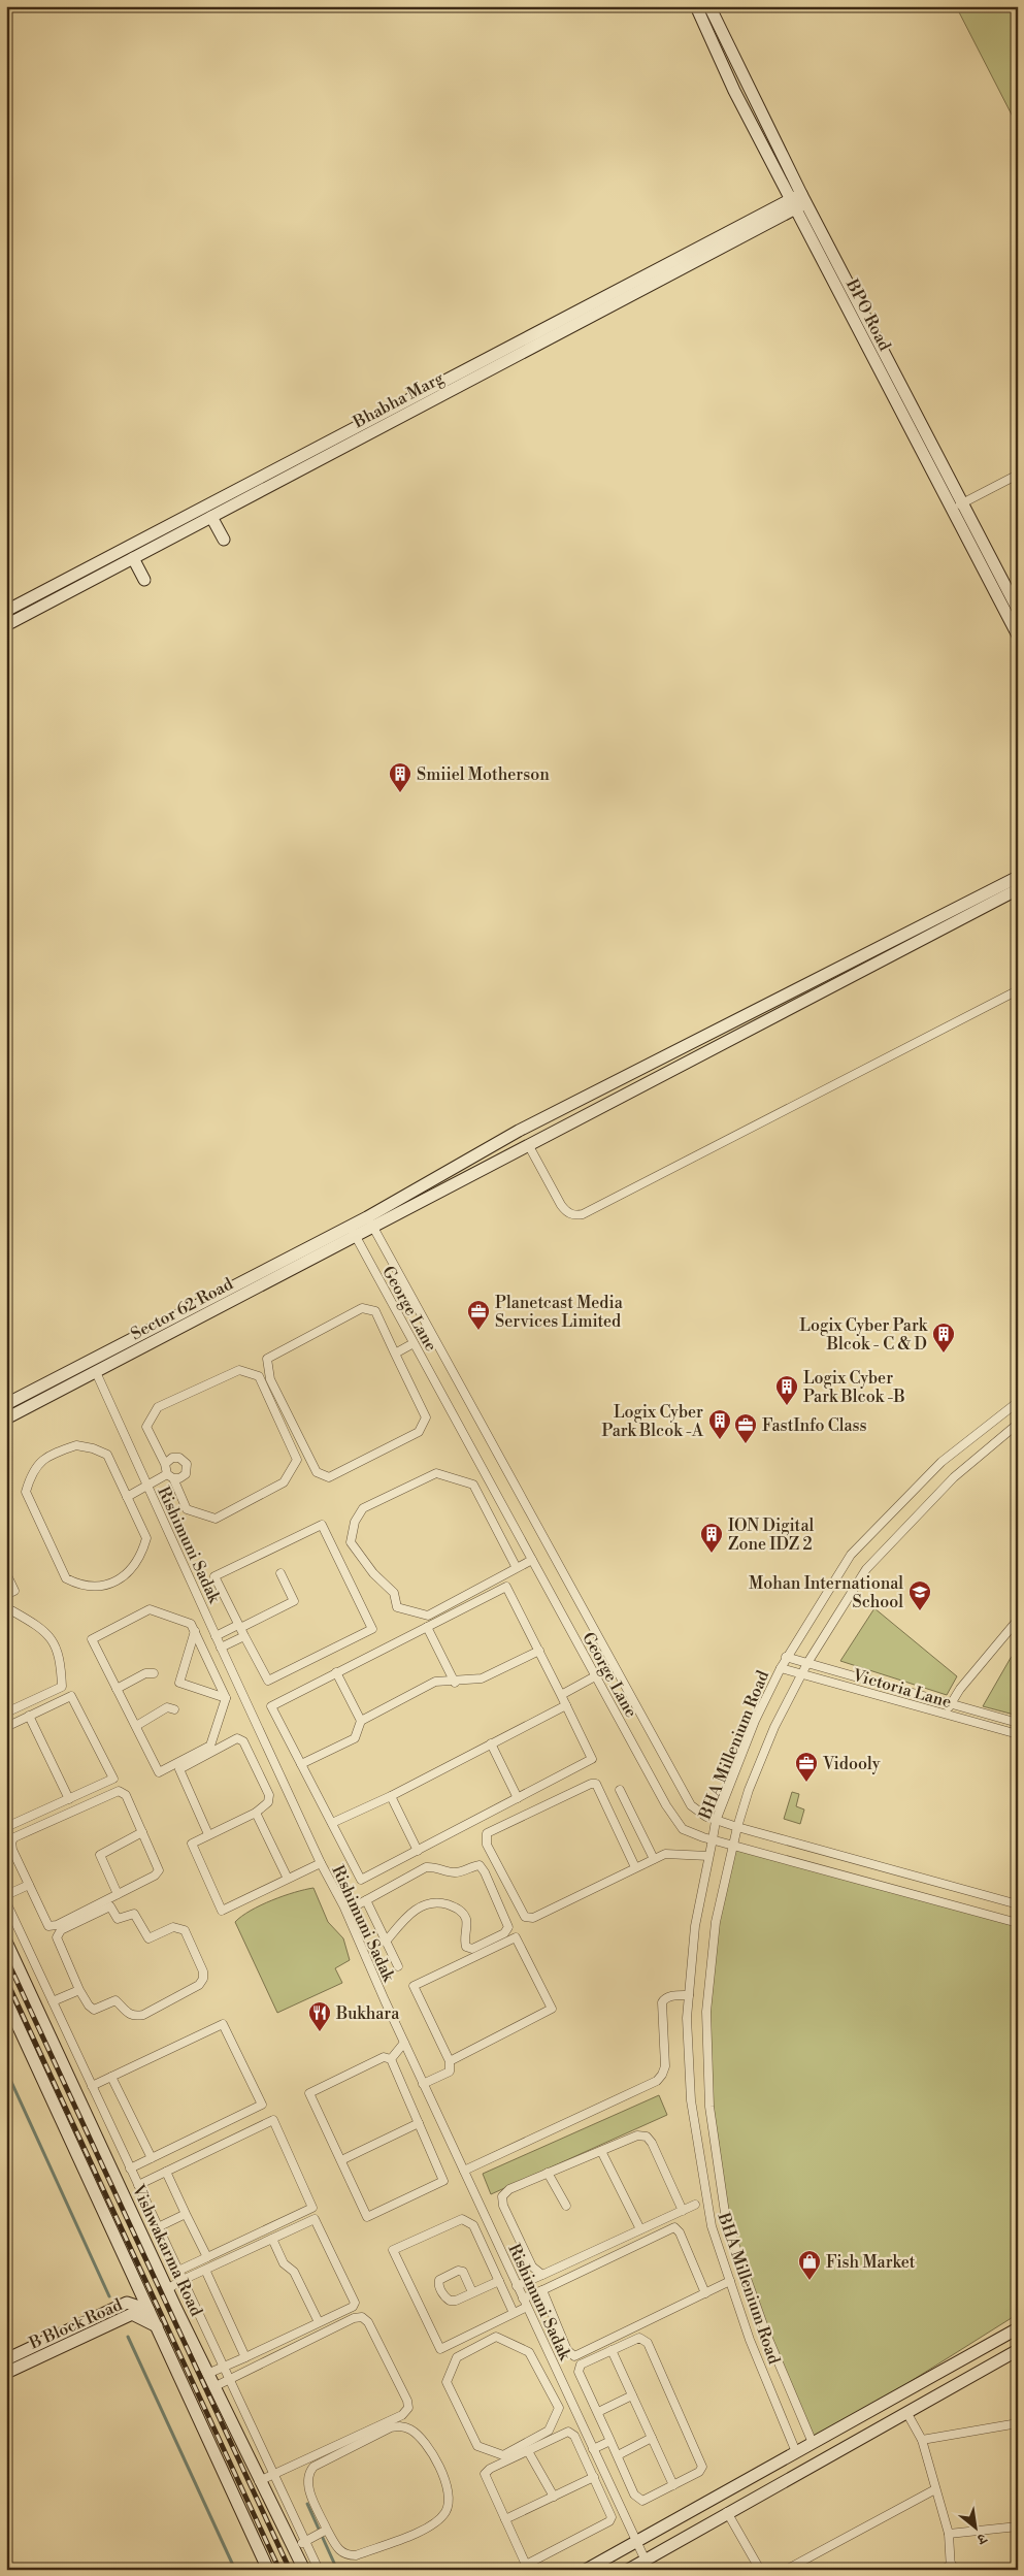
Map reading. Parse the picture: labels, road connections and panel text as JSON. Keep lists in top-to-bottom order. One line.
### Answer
{"streets":{"street":["BPO Road","Bhabha Marg","Sector 62 Road","George Lane","Rishimuni Sadak","Victoria Lane","BHA Millenium Road","Vishwakarma Road","B Block Road"]},"crossings":[["BPO Road","Bhabha Marg"],["Sector 62 Road","George Lane"],["Sector 62 Road","Rishimuni Sadak"],["George Lane","BHA Millenium Road"],["Victoria Lane","BHA Millenium Road"]],"places":{"building":["Smiiel Motherson","Logix Cyber Park Blcok - C & D","Logix Cyber Park Blcok -B","Logix Cyber Park Blcok -A","ION Digital Zone IDZ 2"],"office":["Planetcast Media Services Limited","FastInfo Class","Vidooly"],"school or university":["Mohan International School"],"restaurant":["Bukhara"],"shop":["Fish Market"]},"north":"bottom right"}
